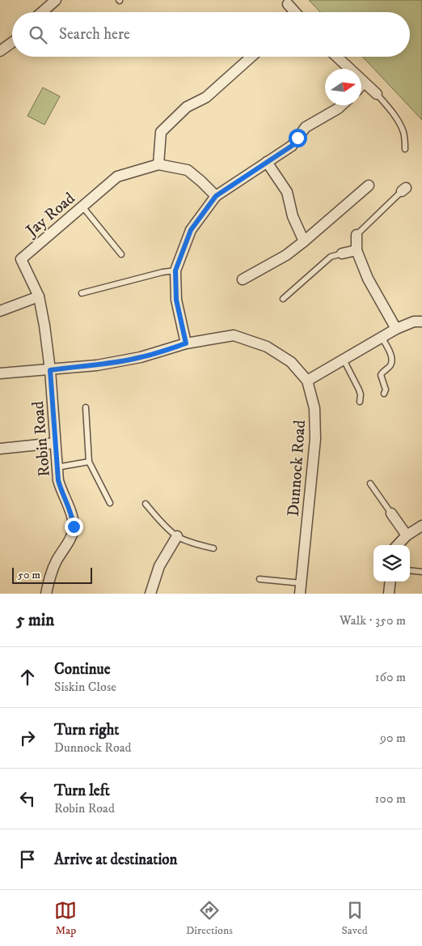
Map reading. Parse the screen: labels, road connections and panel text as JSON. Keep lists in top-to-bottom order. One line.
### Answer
{"streets":{"street":["Jay Road","Robin Road","Dunnock Road"]},"crossings":[["Jay Road","Robin Road"],["Jay Road","Dunnock Road"],["Robin Road","Dunnock Road"]],"scale_bar":"50 m","north":"right","page":{"search":"Search here","scale":"50 m","heading":["5 min","Walk · 350 m"],"list":[["Continue","Siskin Close","160 m"],["Turn right","Dunnock Road","90 m"],["Turn left","Robin Road","100 m"],"Arrive at destination"],"nav":["Map","Directions","Saved"]}}
